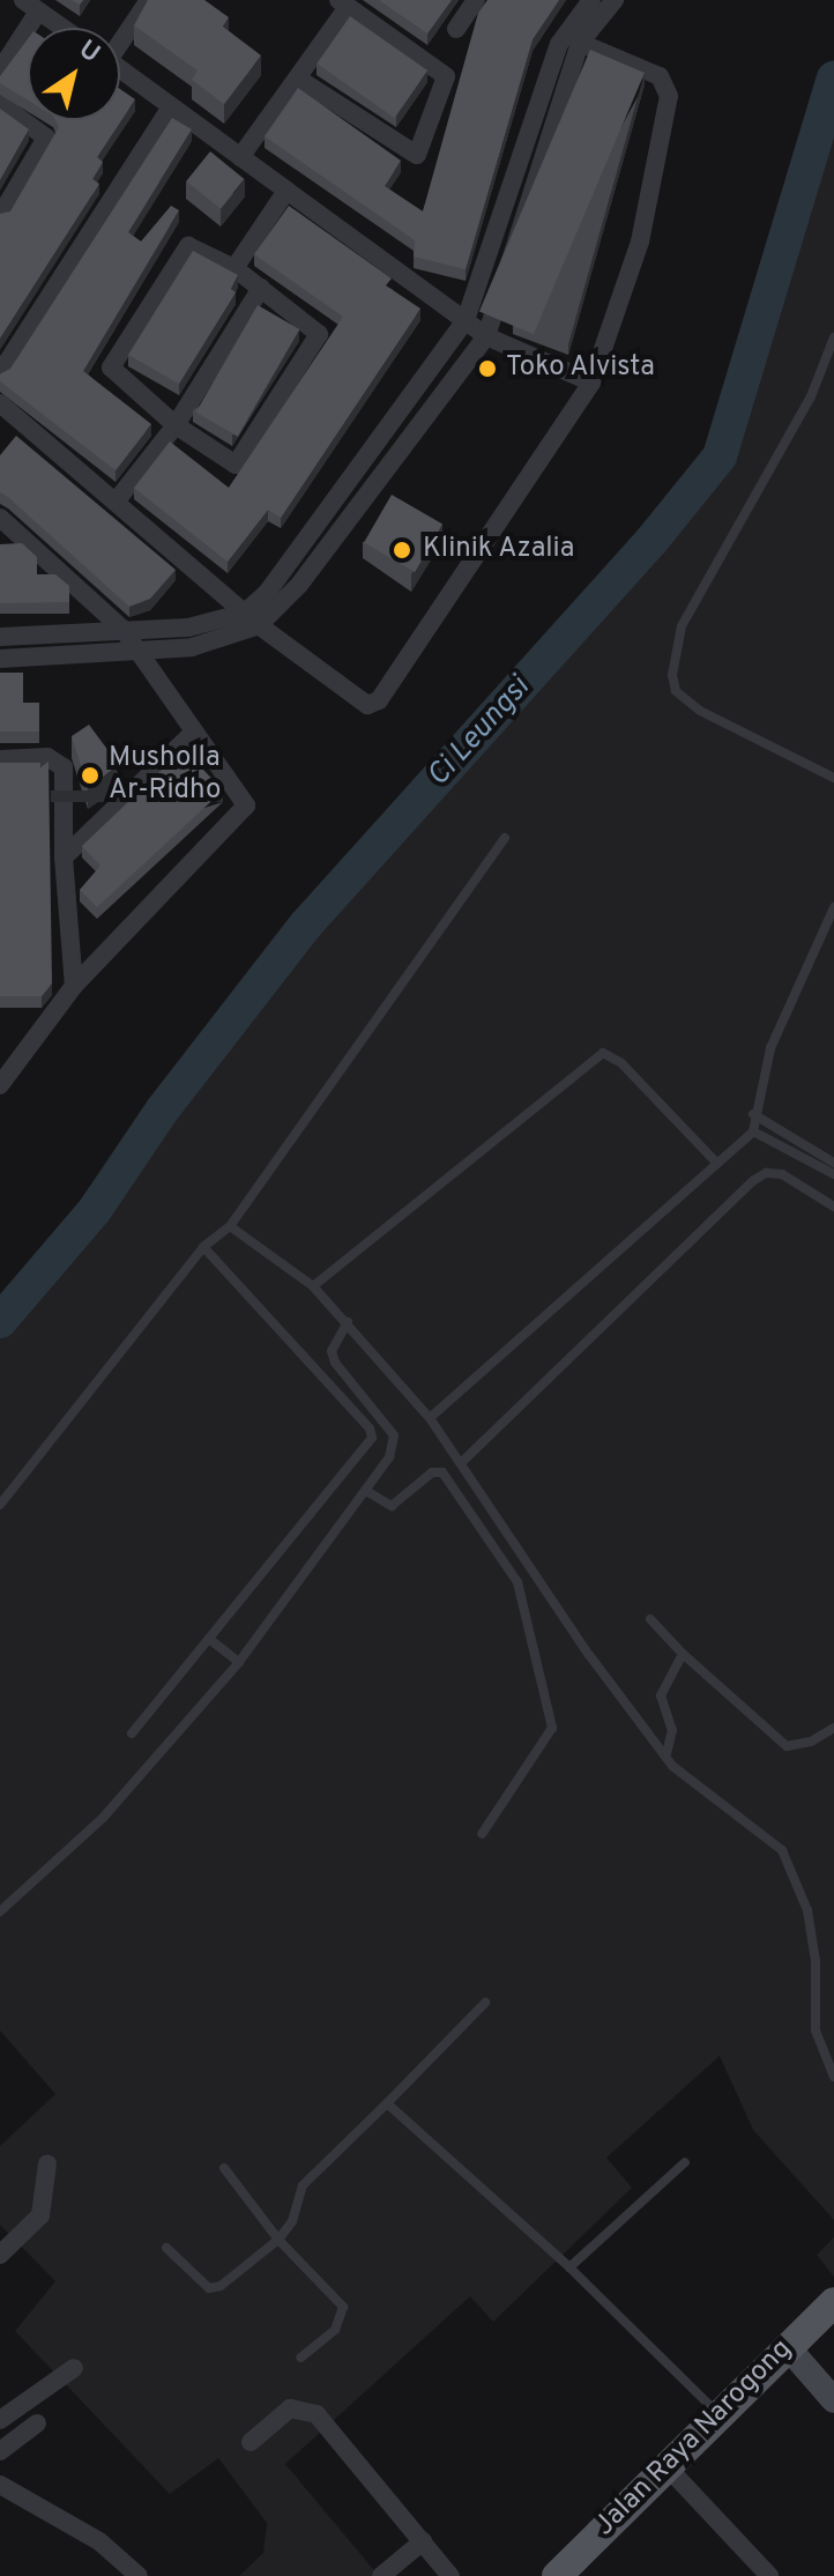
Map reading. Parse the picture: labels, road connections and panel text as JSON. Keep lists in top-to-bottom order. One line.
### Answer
{"streets":{"main road":["Jalan Raya Narogong"]},"water":["Ci Leungsi"],"places":["Toko Alvista","Klinik Azalia","Musholla Ar-Ridho"],"north":"top right"}
